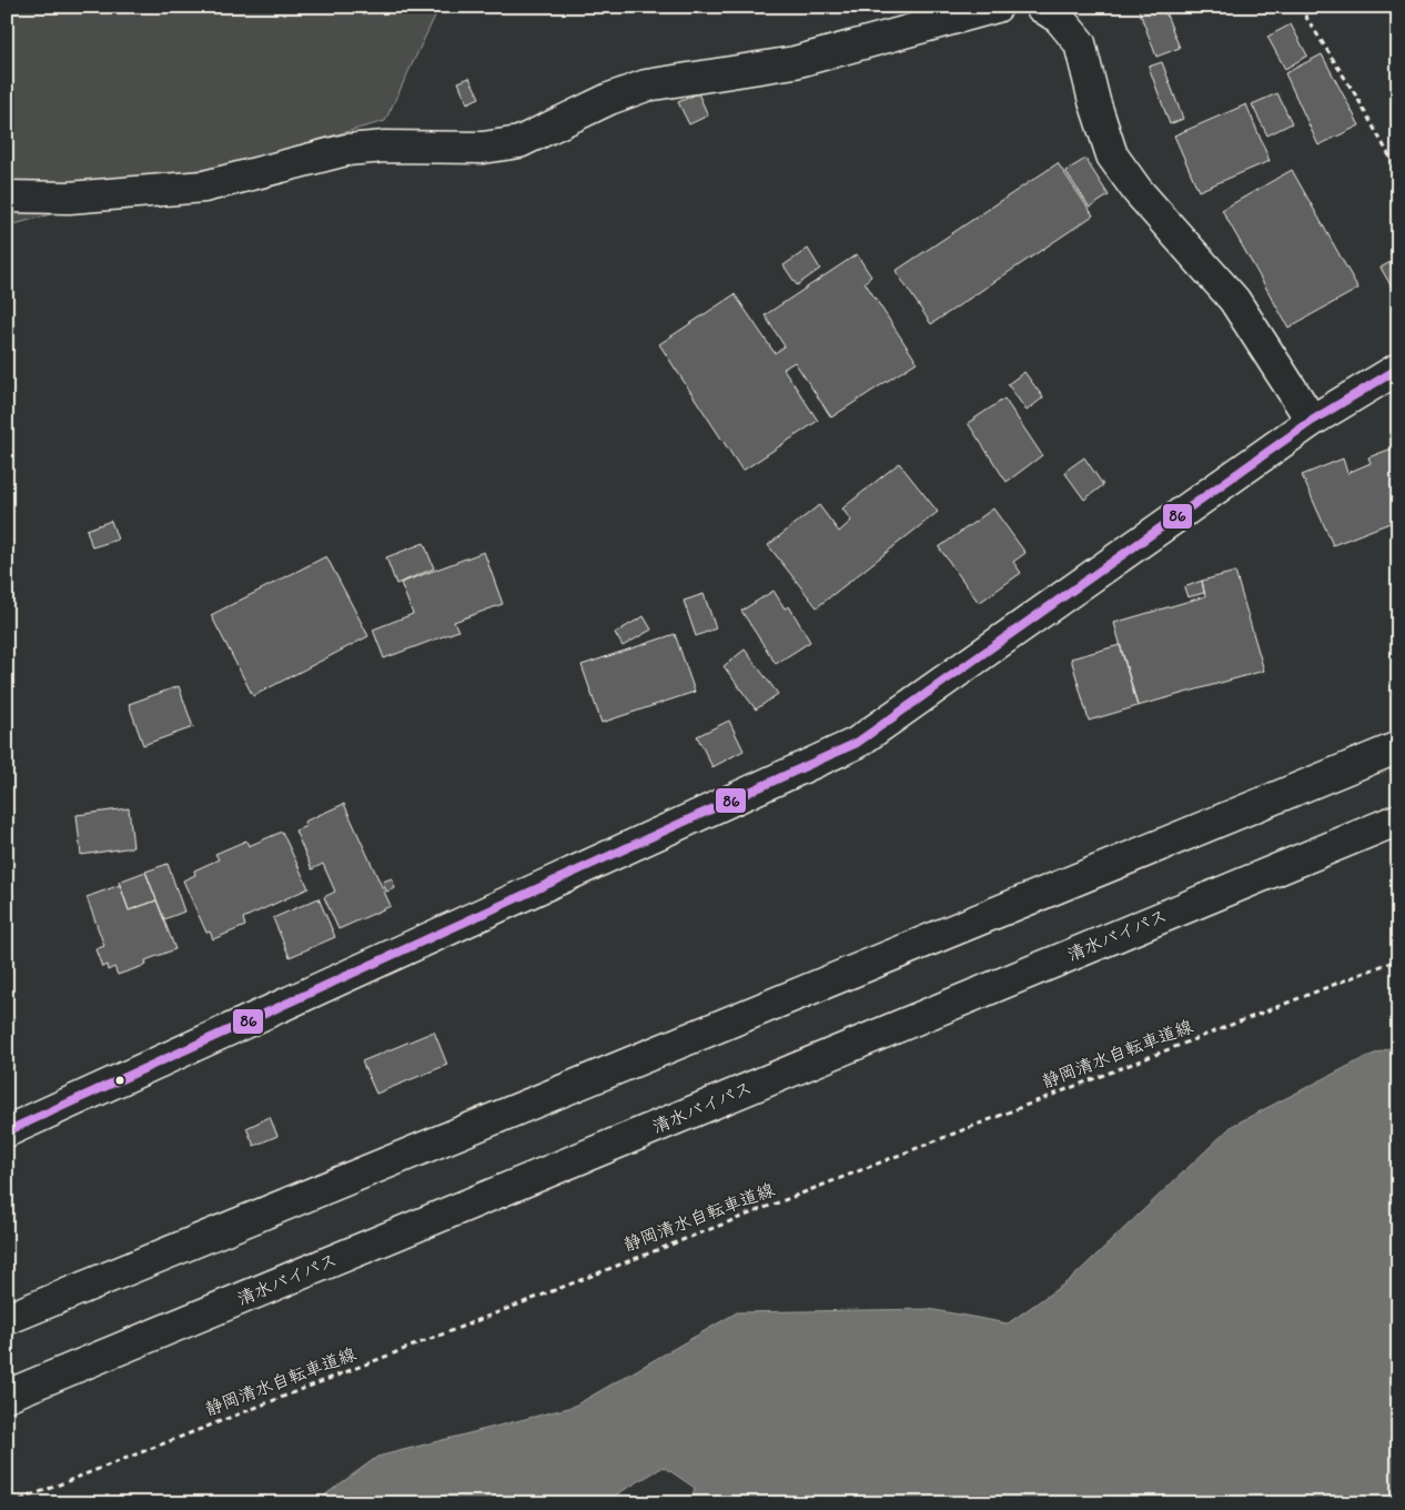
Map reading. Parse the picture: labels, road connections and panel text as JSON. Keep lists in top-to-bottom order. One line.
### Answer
{"streets":{"main road":["清水バイパス"],"path":["静岡清水自転車道線"]},"lines":["transit line 86"]}
